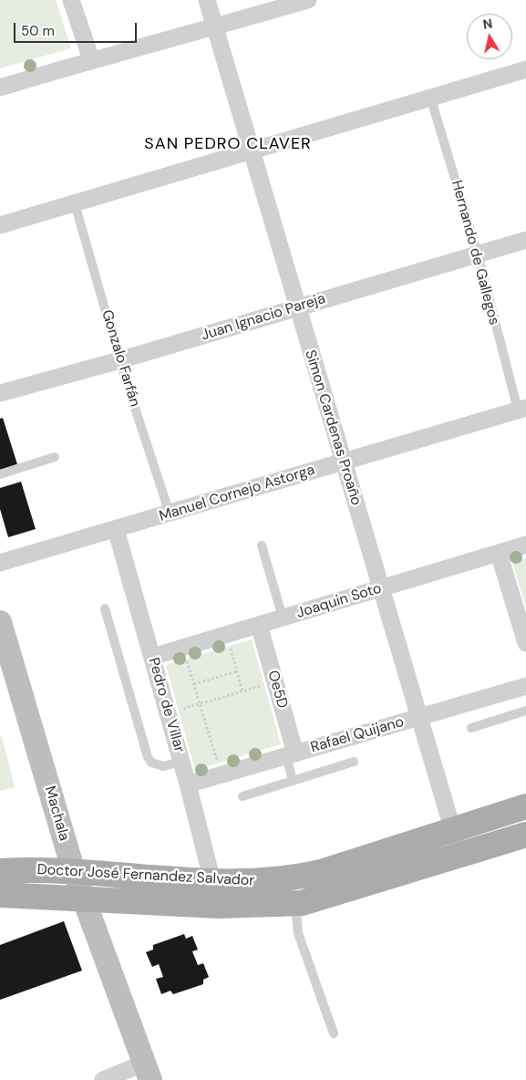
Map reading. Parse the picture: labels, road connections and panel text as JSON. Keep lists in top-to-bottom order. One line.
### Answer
{"streets":{"main road":["Machala","Doctor José Fernandez Salvador"],"street":["Juan Ignacio Pareja","Simon Cardenas Proaño","Manuel Cornejo Astorga","Joaquin Soto","Oe5D","Pedro de Villar","Rafael Quijano"],"lane":["Hernando de Gallegos","Gonzalo Farfán"]},"crossings":[["Hernando de Gallegos","Juan Ignacio Pareja"],["Hernando de Gallegos","Manuel Cornejo Astorga"],["Juan Ignacio Pareja","Gonzalo Farfán"],["Juan Ignacio Pareja","Simon Cardenas Proaño"],["Gonzalo Farfán","Manuel Cornejo Astorga"],["Simon Cardenas Proaño","Manuel Cornejo Astorga"],["Simon Cardenas Proaño","Joaquin Soto"],["Simon Cardenas Proaño","Rafael Quijano"],["Simon Cardenas Proaño","Doctor José Fernandez Salvador"],["Manuel Cornejo Astorga","Pedro de Villar"],["Joaquin Soto","Oe5D"],["Joaquin Soto","Pedro de Villar"],["Oe5D","Rafael Quijano"],["Pedro de Villar","Rafael Quijano"],["Pedro de Villar","Doctor José Fernandez Salvador"],["Machala","Doctor José Fernandez Salvador"]],"districts":["SAN PEDRO CLAVER"],"scale_bar":"50 m","north":"top"}
